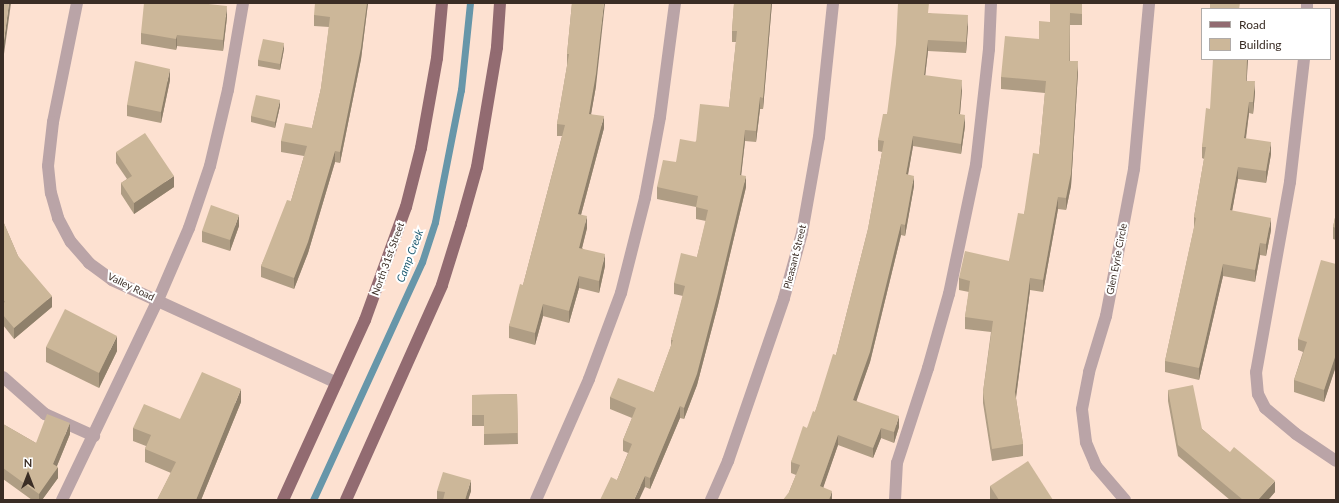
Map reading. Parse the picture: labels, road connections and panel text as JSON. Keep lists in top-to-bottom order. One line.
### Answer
{"streets":{"main road":["North 31st Street"],"street":["Pleasant Street","Glen Eyrie Circle","Valley Road"]},"crossings":[["North 31st Street","Valley Road"]],"water":["Camp Creek"],"legend":["Road","Building"],"north":"top"}
